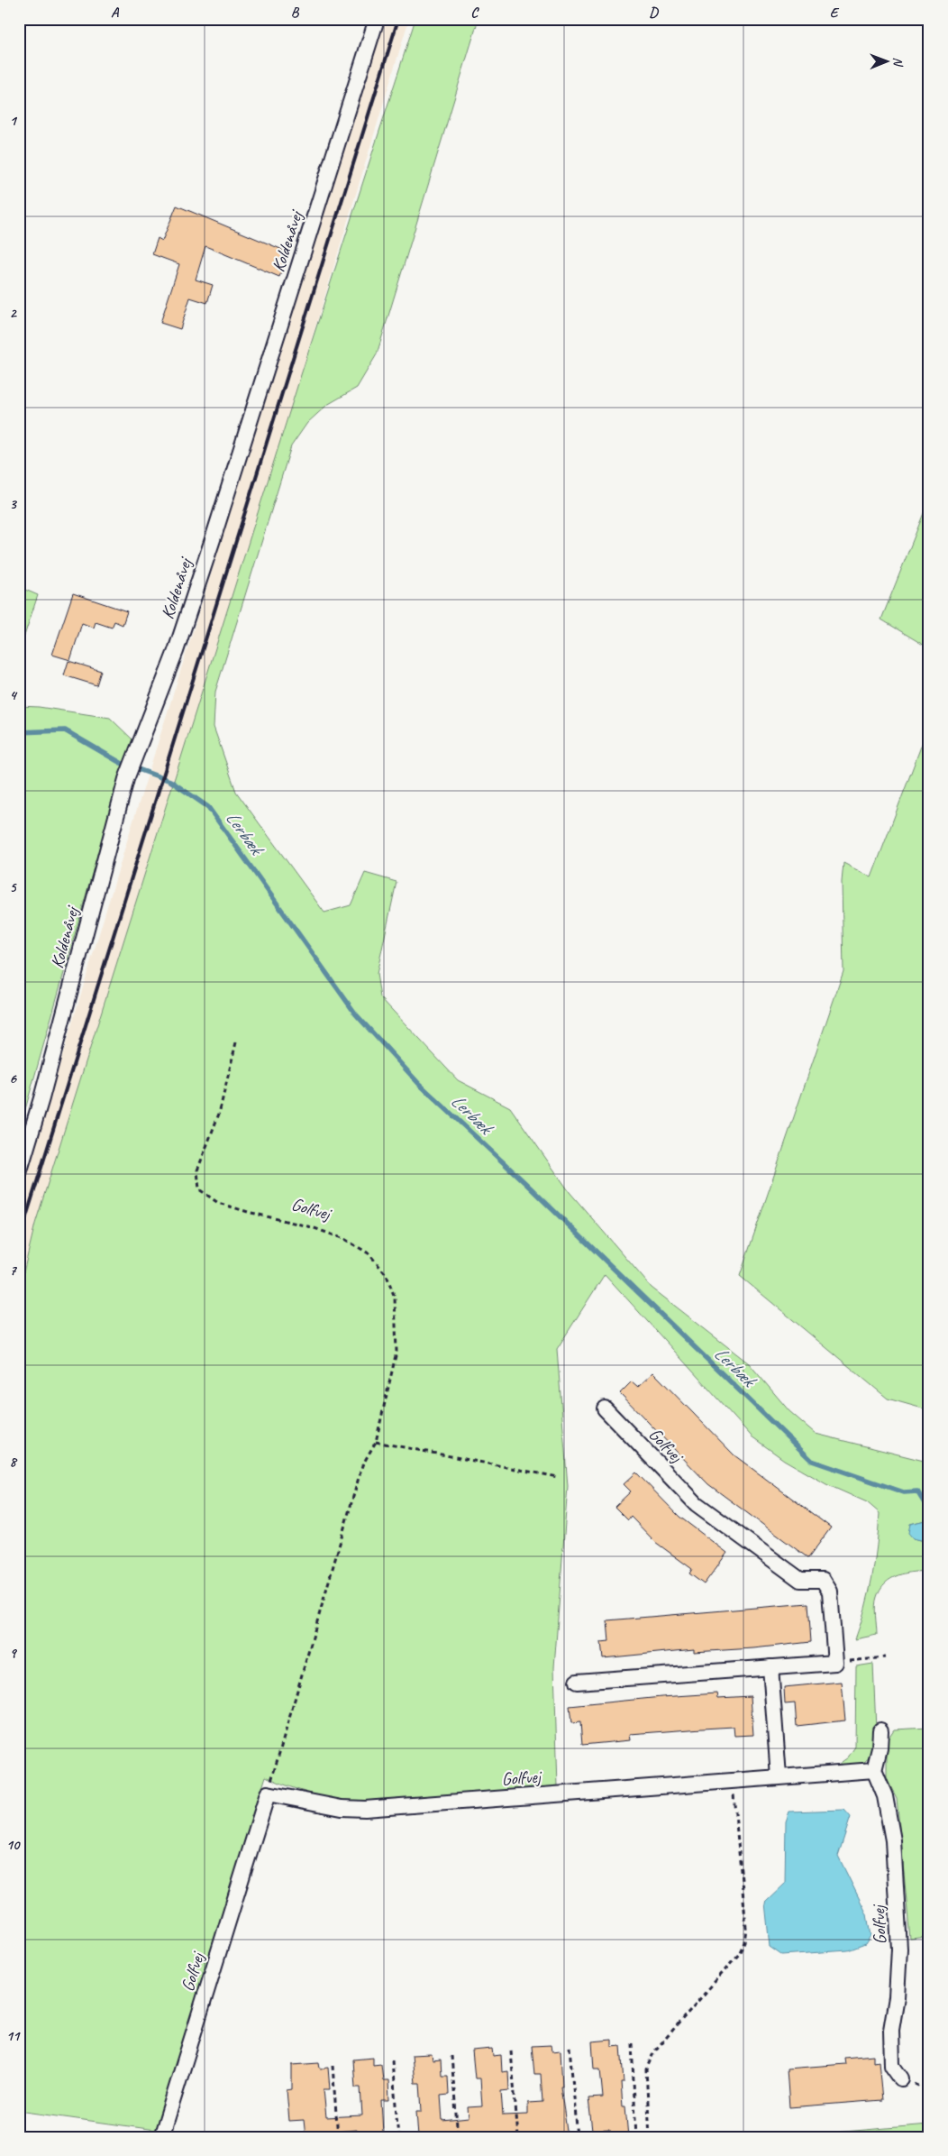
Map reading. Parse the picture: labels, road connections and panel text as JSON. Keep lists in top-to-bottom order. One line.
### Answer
{"streets":{"street":["Koldenåvej","Golfvej"]},"water":["Lerbæk"],"north":"right","grid":{"columns":["A","B","C","D","E"],"rows":["1","2","3","4","5","6","7","8","9","10","11"]}}
